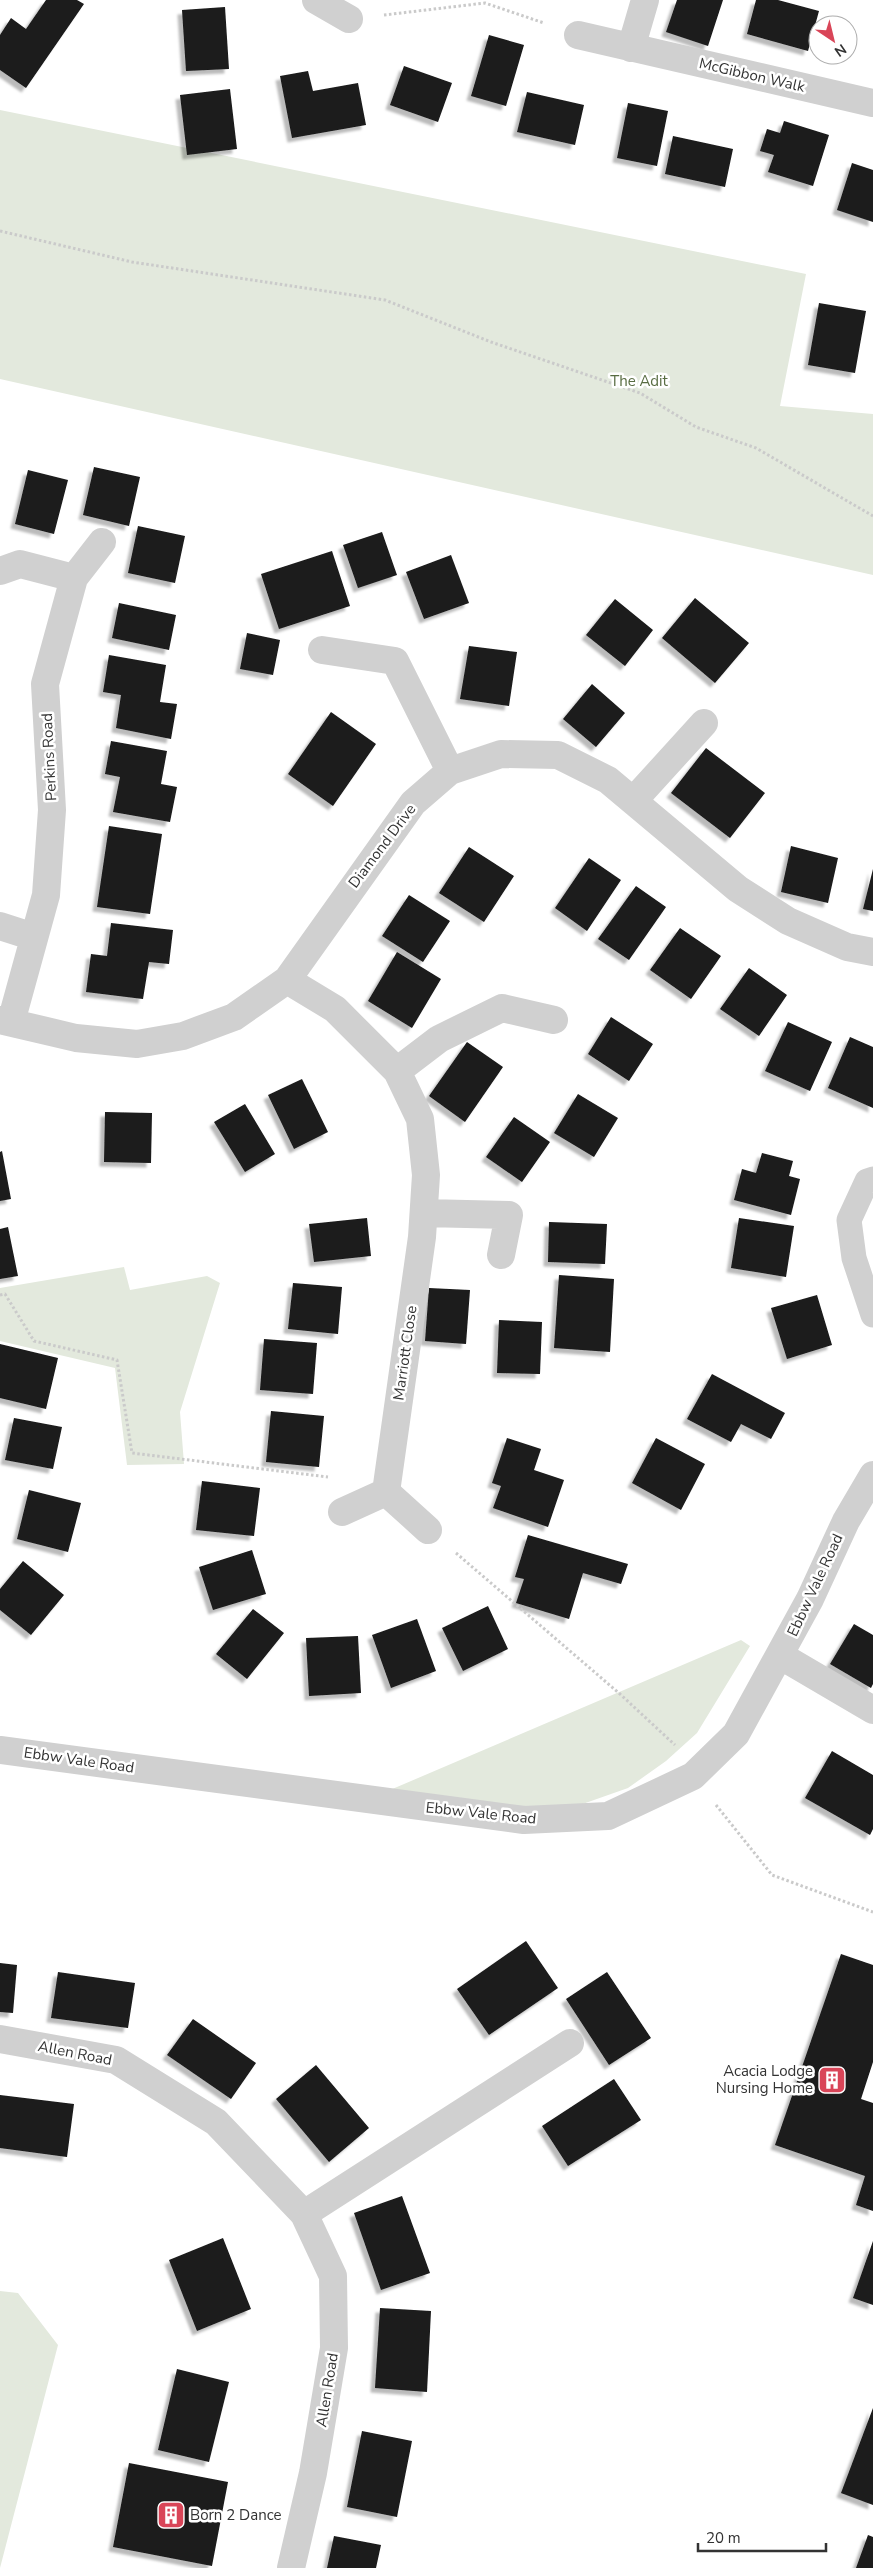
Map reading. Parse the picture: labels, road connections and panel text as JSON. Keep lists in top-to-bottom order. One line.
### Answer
{"streets":{"street":["McGibbon Walk","Perkins Road","Diamond Drive","Marriott Close","Ebbw Vale Road","Allen Road"]},"crossings":[["Perkins Road","Diamond Drive"],["Diamond Drive","Marriott Close"]],"parks":["The Adit"],"places":{"building":["Acacia Lodge Nursing Home","Born 2 Dance"]},"scale_bar":"20 m","north":"bottom right"}
